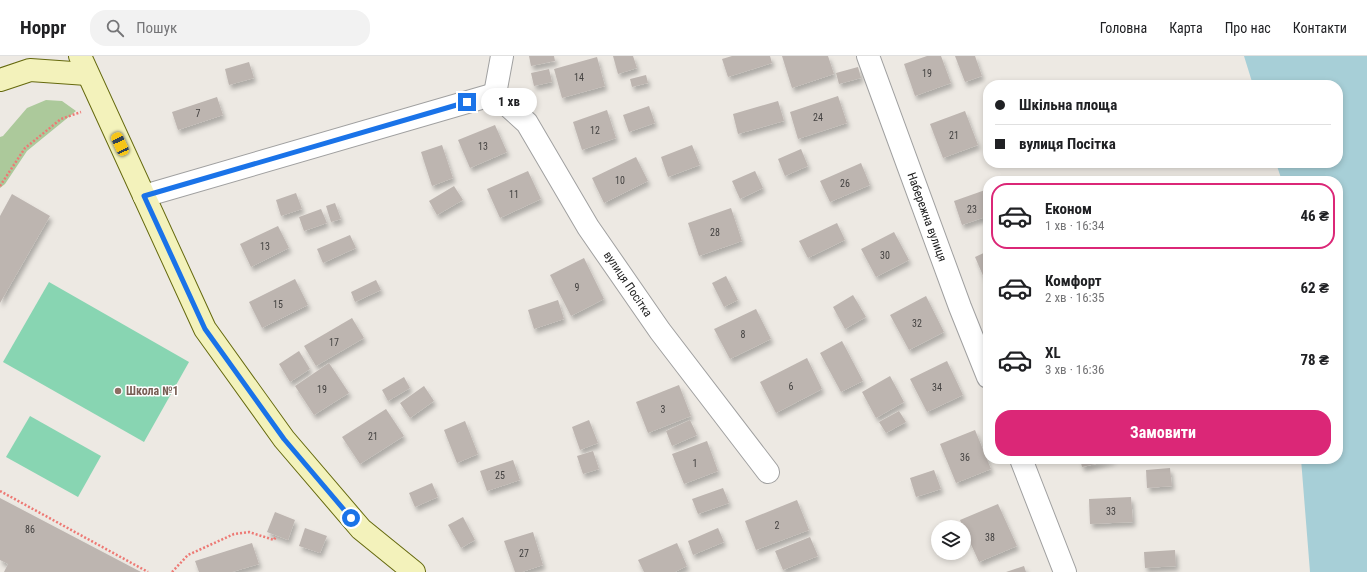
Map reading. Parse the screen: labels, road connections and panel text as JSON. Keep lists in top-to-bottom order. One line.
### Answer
{"streets":{"street":["Набережна вулиця","вулиця Посітка"]},"places":["Школа №1"],"house_numbers":["19","14","7","24","12","21","13","10","26","11","23","28","13","30","9","15","32","8","17","6","34","19","3","21","36","1","25","33","2","86","38","27"],"page":{"header":"Hoppr","search":"Пошук","nav":["Головна","Карта","Про нас","Контакти"],"banner":["Шкільна площа","вулиця Посітка"],"bubble":"1 хв","list":[{"name":"Економ","note":"1 хв · 16:34","value":"46 ₴"},{"name":"Комфорт","note":"2 хв · 16:35","value":"62 ₴"},{"name":"XL","note":"3 хв · 16:36","value":"78 ₴"}],"buttons":"Замовити"}}
